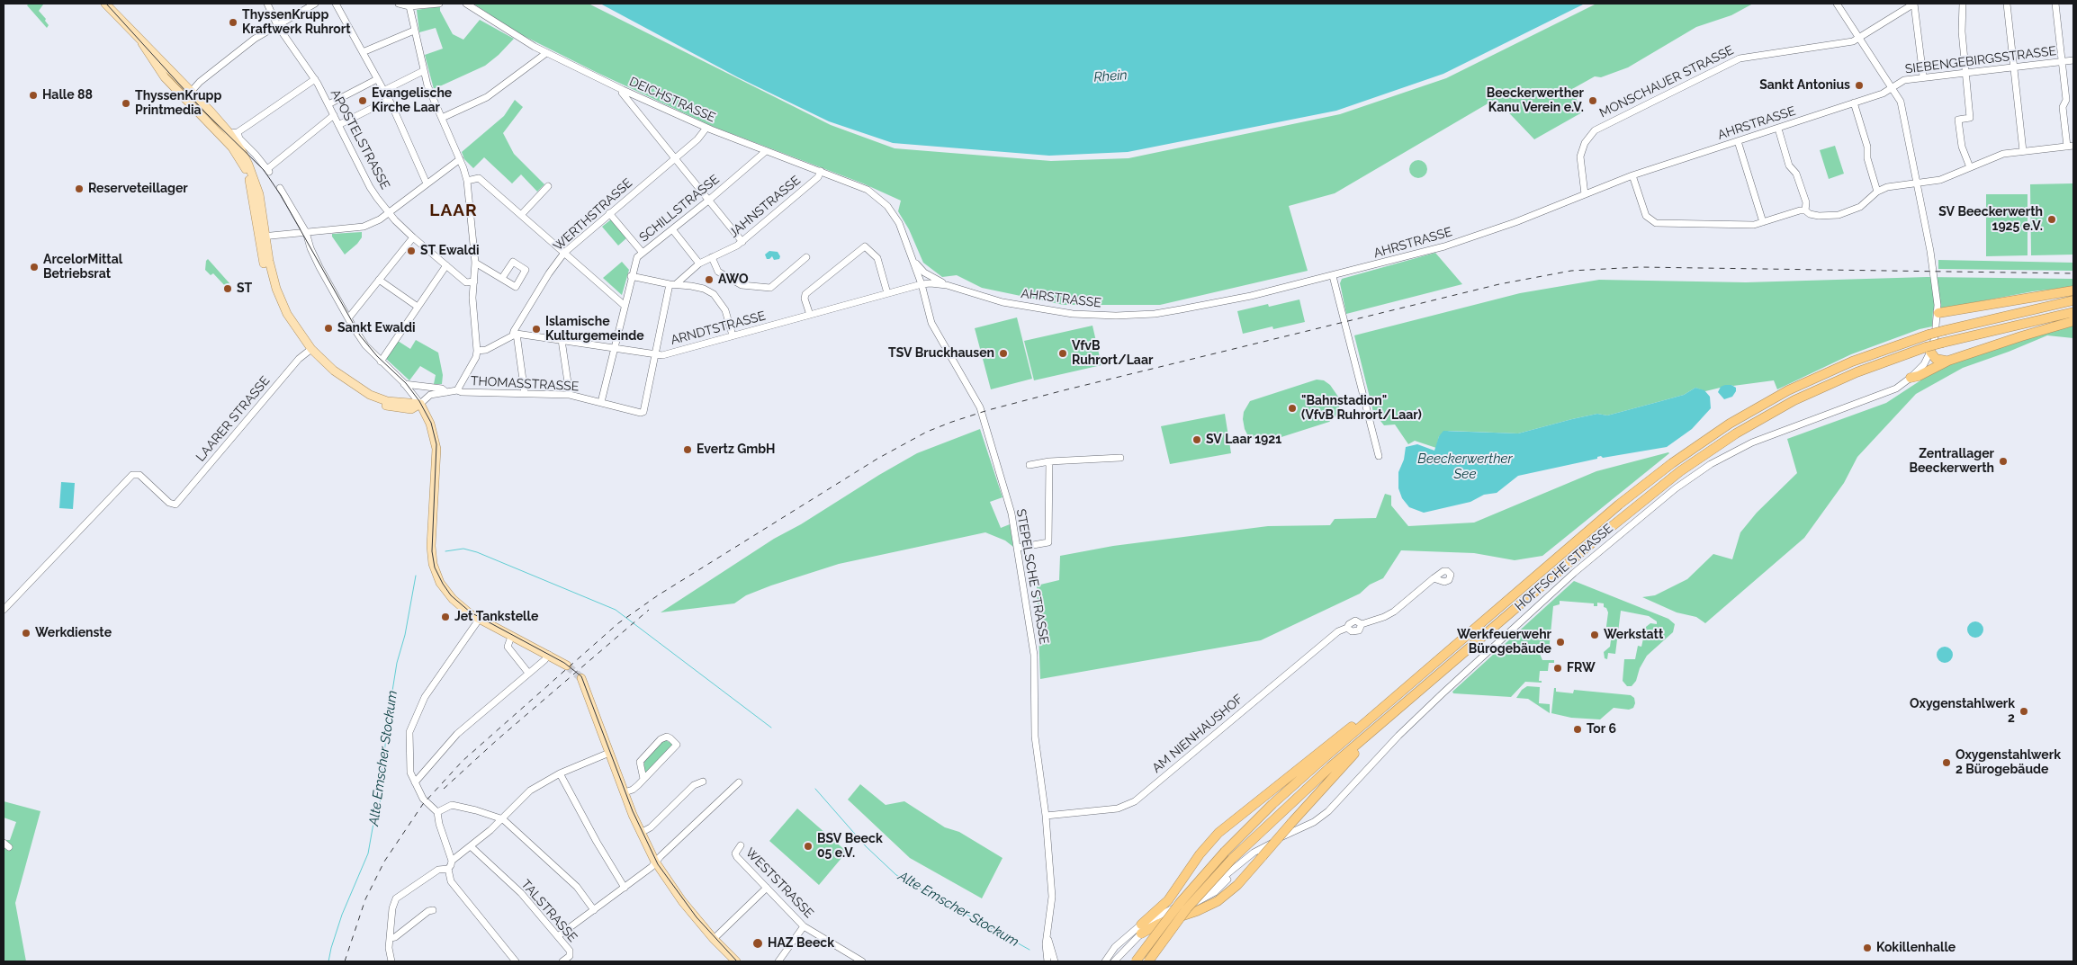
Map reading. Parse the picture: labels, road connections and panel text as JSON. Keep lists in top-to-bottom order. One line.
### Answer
{"streets":{"street":["SIEBENGEBIRGSSTRASSE","MONSCHAUER STRASSE","DEICHSTRASSE","AHRSTRASSE","APOSTELSTRASSE","JAHNSTRASSE","SCHILLSTRASSE","WERTHSTRASSE","ARNDTSTRASSE","THOMASSTRASSE","LAARER STRASSE","HOFFSCHE STRASSE","STEPELSCHE STRASSE","AM NIENHAUSHOF","WESTSTRASSE","TALSTRASSE"]},"crossings":[["SIEBENGEBIRGSSTRASSE","AHRSTRASSE"],["MONSCHAUER STRASSE","AHRSTRASSE"],["DEICHSTRASSE","JAHNSTRASSE"],["DEICHSTRASSE","SCHILLSTRASSE"],["DEICHSTRASSE","WERTHSTRASSE"],["DEICHSTRASSE","STEPELSCHE STRASSE"],["AHRSTRASSE","ARNDTSTRASSE"],["AHRSTRASSE","STEPELSCHE STRASSE"],["SCHILLSTRASSE","ARNDTSTRASSE"],["SCHILLSTRASSE","THOMASSTRASSE"],["WERTHSTRASSE","ARNDTSTRASSE"],["ARNDTSTRASSE","THOMASSTRASSE"],["ARNDTSTRASSE","STEPELSCHE STRASSE"],["STEPELSCHE STRASSE","AM NIENHAUSHOF"]],"districts":["LAAR"],"water":["Rhein","Beeckerwerther See","Alte Emscher Stockum"],"places":["ThyssenKrupp Kraftwerk Ruhrort","Sankt Antonius","Halle 88","Evangelische Kirche Laar","Beeckerwerther Kanu Verein e.V.","ThyssenKrupp Printmedia","Reserveteillager","SV Beeckerwerth 1925 e.V.","ST Ewaldi","ArcelorMittal Betriebsrat","AWO","ST","Sankt Ewaldi","Islamische Kulturgemeinde","TSV Bruckhausen","VfvB Ruhrort/Laar","\"Bahnstadion\" (VfvB Ruhrort/Laar)","SV Laar 1921","Evertz GmbH","Zentrallager Beeckerwerth","Jet Tankstelle","Werkdienste","Werkstatt","Werkfeuerwehr Bürogebäude","FRW","Oxygenstahlwerk 2","Tor 6","Oxygenstahlwerk 2 Bürogebäude","BSV Beeck 05 e.V.","HAZ Beeck","Kokillenhalle"]}
